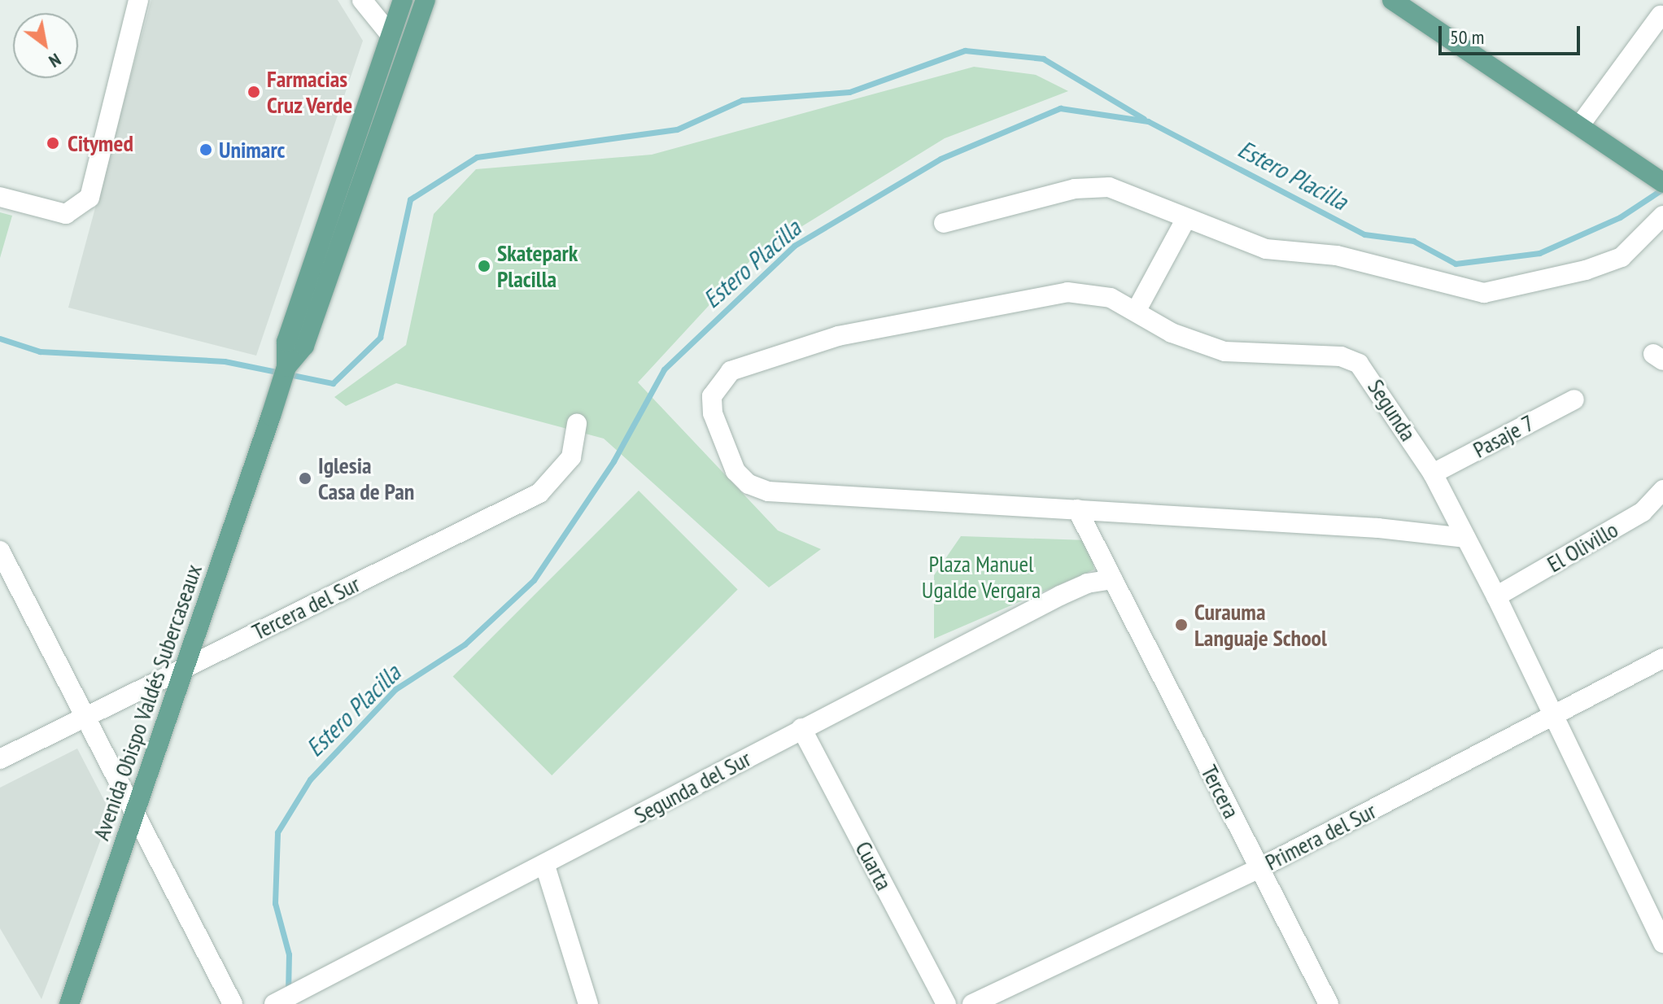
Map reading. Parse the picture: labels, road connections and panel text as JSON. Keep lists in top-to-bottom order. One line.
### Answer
{"streets":{"main road":["Avenida Obispo Valdés Subercaseaux"],"street":["Segunda","Pasaje 7","El Olivillo","Tercera del Sur","Segunda del Sur","Tercera","Primera del Sur","Cuarta"]},"crossings":[["Segunda","Pasaje 7"],["Segunda","El Olivillo"],["Segunda","Tercera"],["Segunda","Primera del Sur"],["Tercera del Sur","Avenida Obispo Valdés Subercaseaux"],["Segunda del Sur","Tercera"],["Segunda del Sur","Cuarta"],["Tercera","Primera del Sur"]],"water":["Estero Placilla"],"parks":["Plaza Manuel Ugalde Vergara"],"places":["Farmacias Cruz Verde","Citymed","Unimarc","Skatepark Placilla","Iglesia Casa de Pan","Curauma Languaje School"],"scale_bar":"50 m","north":"bottom right"}
